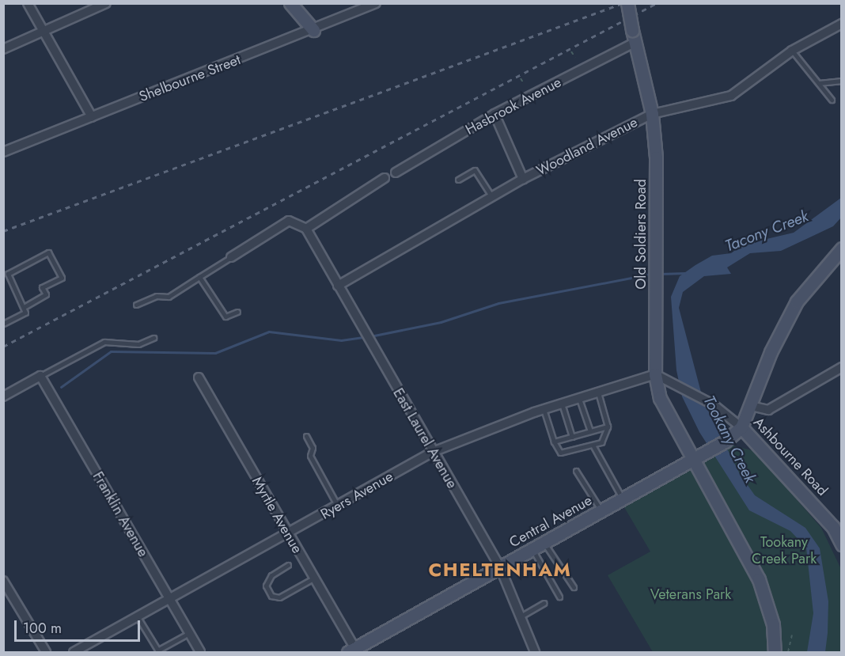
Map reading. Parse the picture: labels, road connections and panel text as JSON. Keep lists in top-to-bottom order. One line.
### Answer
{"streets":{"street":["Shelbourne Street","Hasbrook Avenue","Woodland Avenue","Old Soldiers Road","East Laurel Avenue","Ashbourne Road","Ryers Avenue","Franklin Avenue","Myrtle Avenue","Central Avenue"]},"crossings":[["Hasbrook Avenue","Old Soldiers Road"],["Woodland Avenue","Old Soldiers Road"],["Woodland Avenue","East Laurel Avenue"],["Old Soldiers Road","Ashbourne Road"],["Old Soldiers Road","Ryers Avenue"],["Old Soldiers Road","Central Avenue"],["East Laurel Avenue","Ryers Avenue"],["East Laurel Avenue","Central Avenue"],["Ashbourne Road","Ryers Avenue"],["Ashbourne Road","Central Avenue"],["Ryers Avenue","Franklin Avenue"],["Ryers Avenue","Myrtle Avenue"],["Myrtle Avenue","Central Avenue"]],"districts":["CHELTENHAM"],"water":["Tacony Creek","Tookany Creek"],"parks":["Tookany Creek Park","Veterans Park"],"scale_bar":"100 m"}
